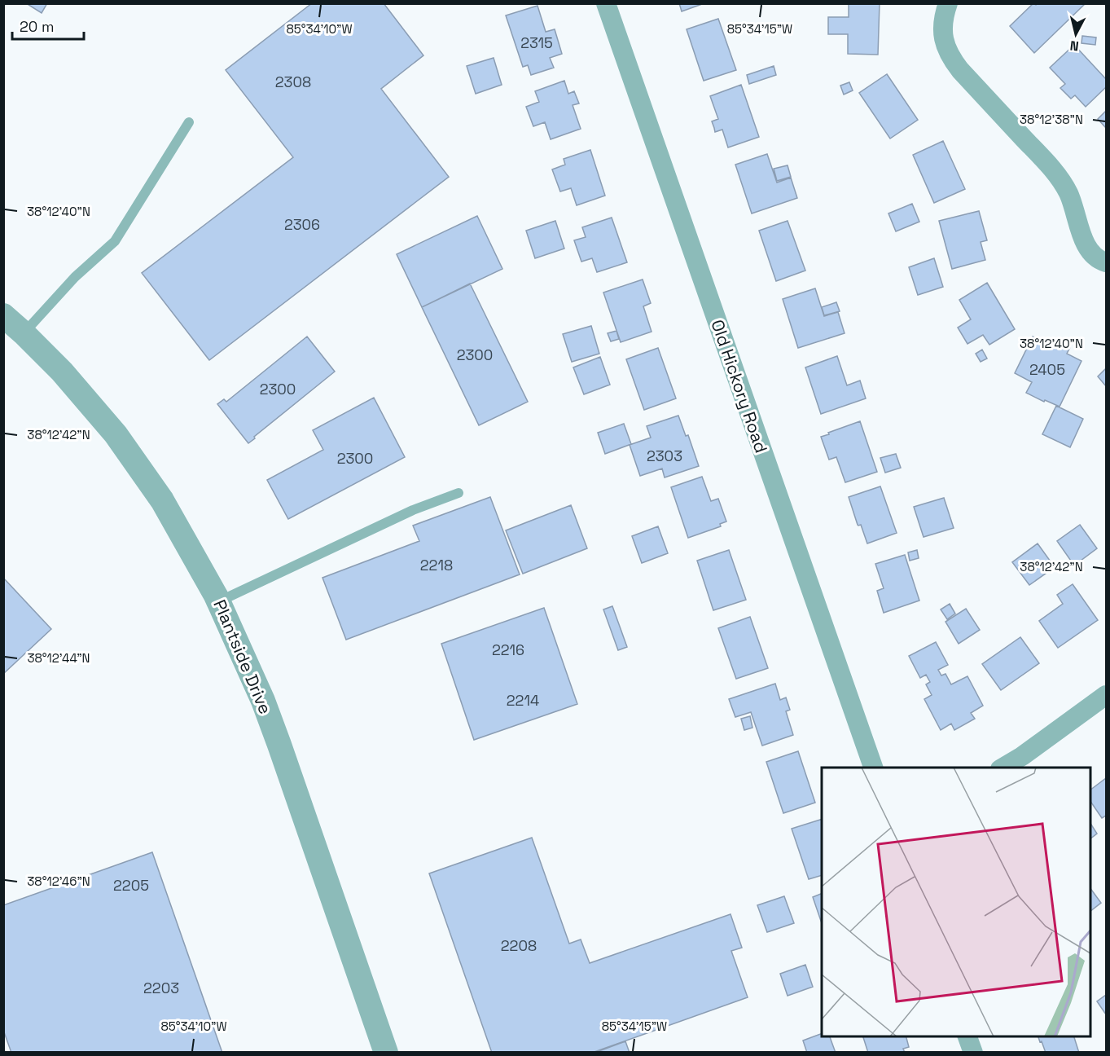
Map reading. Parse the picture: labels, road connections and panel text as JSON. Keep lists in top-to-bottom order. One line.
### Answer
{"streets":{"street":["Old Hickory Road","Plantside Drive"]},"house_numbers":["2315","2308","2306","2300","2405","2300","2303","2300","2218","2216","2214","2205","2208","2203"],"scale_bar":"20 m","north":"bottom","coordinates":["85°34'10\"W","85°34'15\"W","38°12'38\"N","38°12'40\"N","38°12'42\"N","38°12'44\"N","38°12'46\"N"]}
